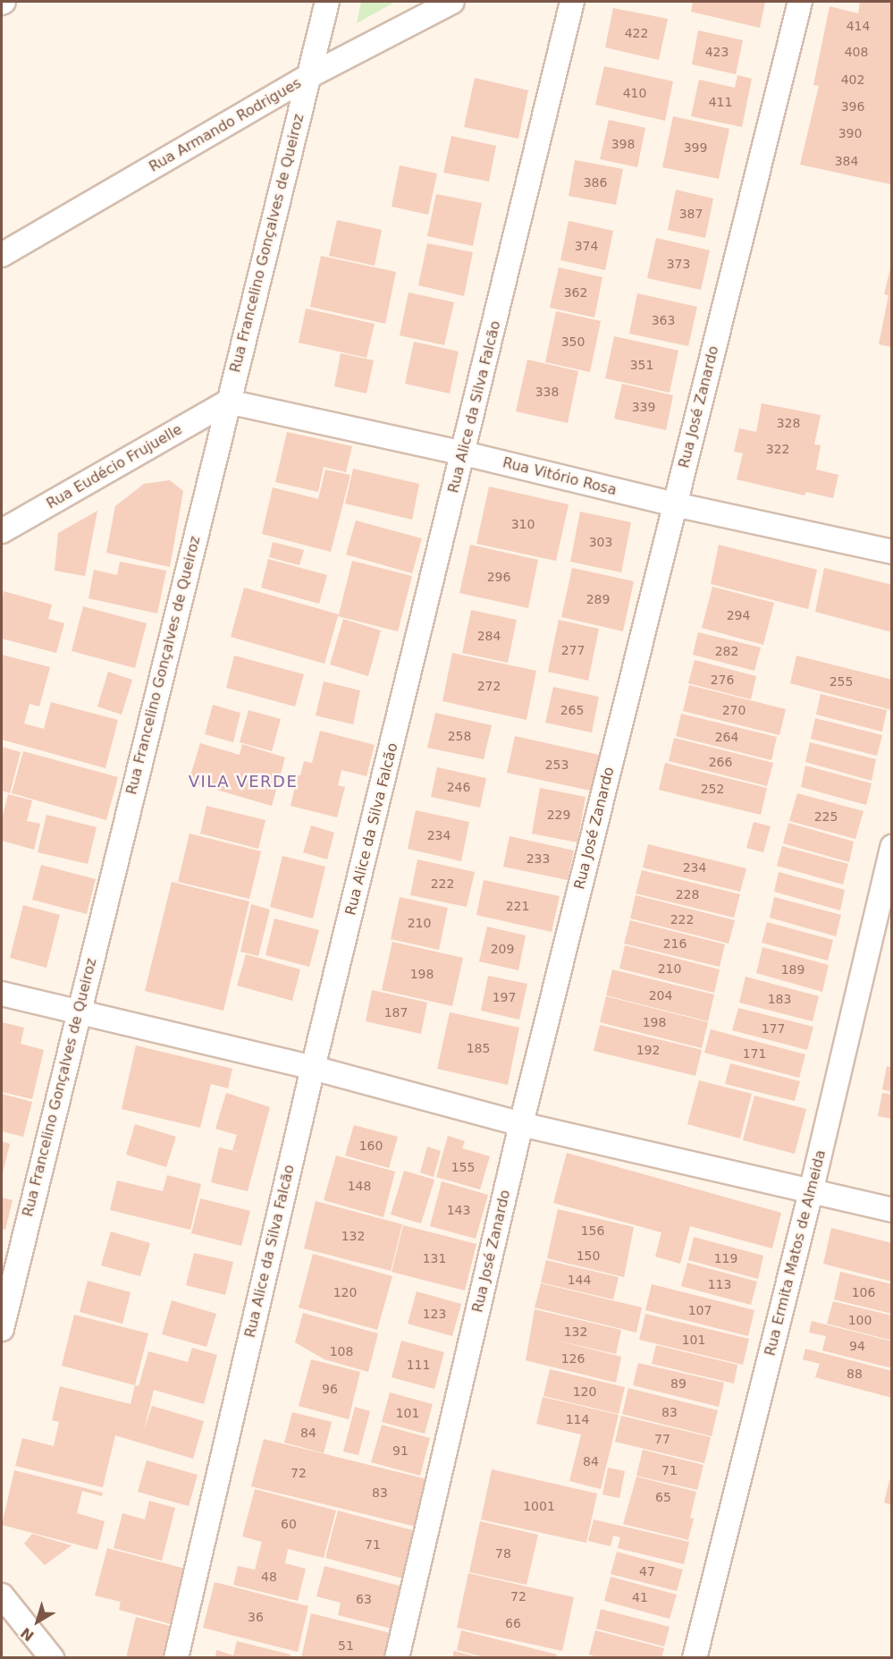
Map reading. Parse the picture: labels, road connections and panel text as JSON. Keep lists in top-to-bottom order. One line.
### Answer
{"streets":{"street":["Rua Armando Rodrigues","Rua Francelino Gonçalves de Queiroz","Rua Alice da Silva Falcão","Rua José Zanardo","Rua Eudécio Frujuelle","Rua Vitório Rosa","Rua Ermita Matos de Almeida"]},"crossings":[["Rua Armando Rodrigues","Rua Francelino Gonçalves de Queiroz"],["Rua Francelino Gonçalves de Queiroz","Rua Eudécio Frujuelle"],["Rua Francelino Gonçalves de Queiroz","Rua Vitório Rosa"],["Rua Alice da Silva Falcão","Rua Vitório Rosa"],["Rua José Zanardo","Rua Vitório Rosa"],["Rua Eudécio Frujuelle","Rua Vitório Rosa"]],"districts":["VILA VERDE"],"house_numbers":["414","422","423","408","402","410","411","396","390","398","399","384","386","387","374","373","362","363","350","351","338","339","328","322","310","303","296","289","294","284","277","282","276","255","272","265","270","258","264","266","253","246","252","229","225","234","233","234","222","228","221","222","210","216","209","210","189","198","204","197","183","187","198","177","185","192","171","160","155","148","143","156","132","150","131","119","144","113","120","106","107","123","100","132","101","94","108","126","111","88","89","96","120","83","101","114","84","77","91","84","71","72","83","65","1001","60","71","78","47","48","72","41","63","36","66","51"],"north":"bottom left"}
